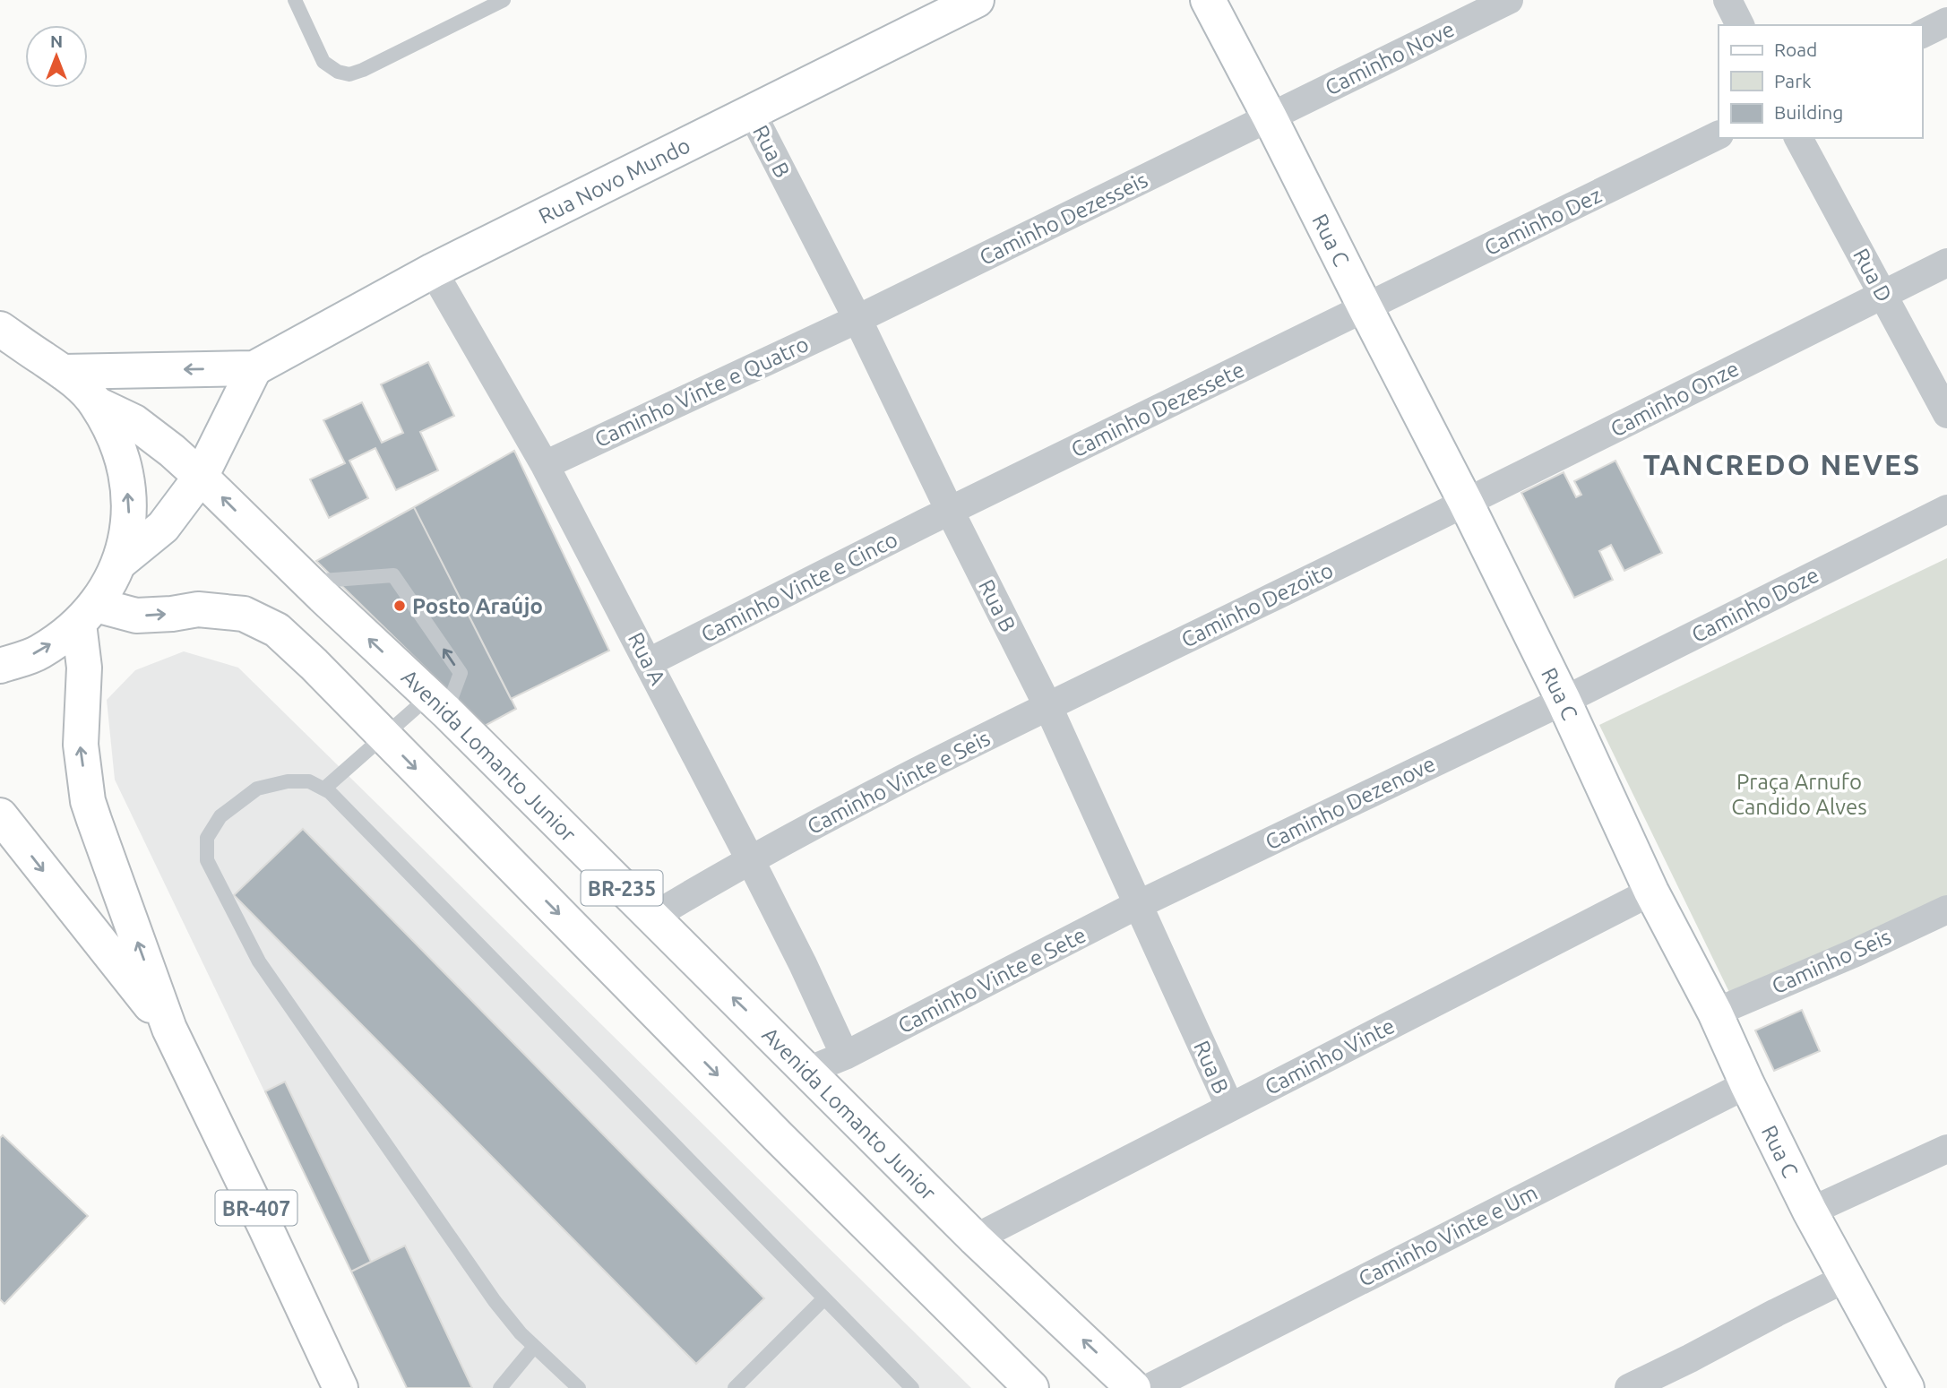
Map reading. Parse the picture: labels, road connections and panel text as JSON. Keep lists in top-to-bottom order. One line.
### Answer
{"streets":{"main road":["Rua Novo Mundo","Rua C","Avenida Lomanto Junior","BR-235","BR-407"],"street":["Caminho Nove","Rua B","Caminho Dezesseis","Caminho Dez","Rua D","Caminho Vinte e Quatro","Caminho Onze","Caminho Dezessete","Caminho Vinte e Cinco","Caminho Dezoito","Caminho Doze","Rua A","Caminho Vinte e Seis","Caminho Dezenove","Caminho Seis","Caminho Vinte e Sete","Caminho Vinte","Caminho Vinte e Um"]},"crossings":[["Caminho Nove","Caminho Dezesseis"],["Caminho Nove","Rua C"],["Rua B","Rua Novo Mundo"],["Rua B","Caminho Dezesseis"],["Rua B","Caminho Vinte e Quatro"],["Rua B","Caminho Dezessete"],["Rua B","Caminho Vinte e Cinco"],["Rua B","Caminho Dezoito"],["Rua B","Caminho Vinte e Seis"],["Rua B","Caminho Dezenove"],["Rua B","Caminho Vinte e Sete"],["Rua B","Caminho Vinte"],["Rua Novo Mundo","Rua A"],["Caminho Dezesseis","Rua C"],["Caminho Dezesseis","Caminho Vinte e Quatro"],["Caminho Dez","Rua C"],["Caminho Dez","Caminho Dezessete"],["Rua C","Caminho Onze"],["Rua C","Caminho Dezessete"],["Rua C","Caminho Dezoito"],["Rua C","Caminho Doze"],["Rua C","Caminho Dezenove"],["Rua C","Caminho Seis"],["Rua C","Caminho Vinte"],["Rua C","Caminho Vinte e Um"],["Rua D","Caminho Onze"],["Caminho Vinte e Quatro","Rua A"],["Caminho Onze","Caminho Dezoito"],["Caminho Dezessete","Caminho Vinte e Cinco"],["Caminho Vinte e Cinco","Rua A"],["Caminho Dezoito","Caminho Vinte e Seis"],["Caminho Doze","Caminho Dezenove"],["Rua A","Caminho Vinte e Seis"],["Rua A","Caminho Vinte e Sete"],["Avenida Lomanto Junior","Caminho Vinte e Seis"],["Avenida Lomanto Junior","Caminho Vinte e Sete"],["Avenida Lomanto Junior","Caminho Vinte"],["Caminho Dezenove","Caminho Vinte e Sete"]],"districts":["TANCREDO NEVES"],"parks":["Praça Arnufo Candido Alves"],"places":["Posto Araújo"],"legend":["Road","Park","Building"],"north":"top"}
